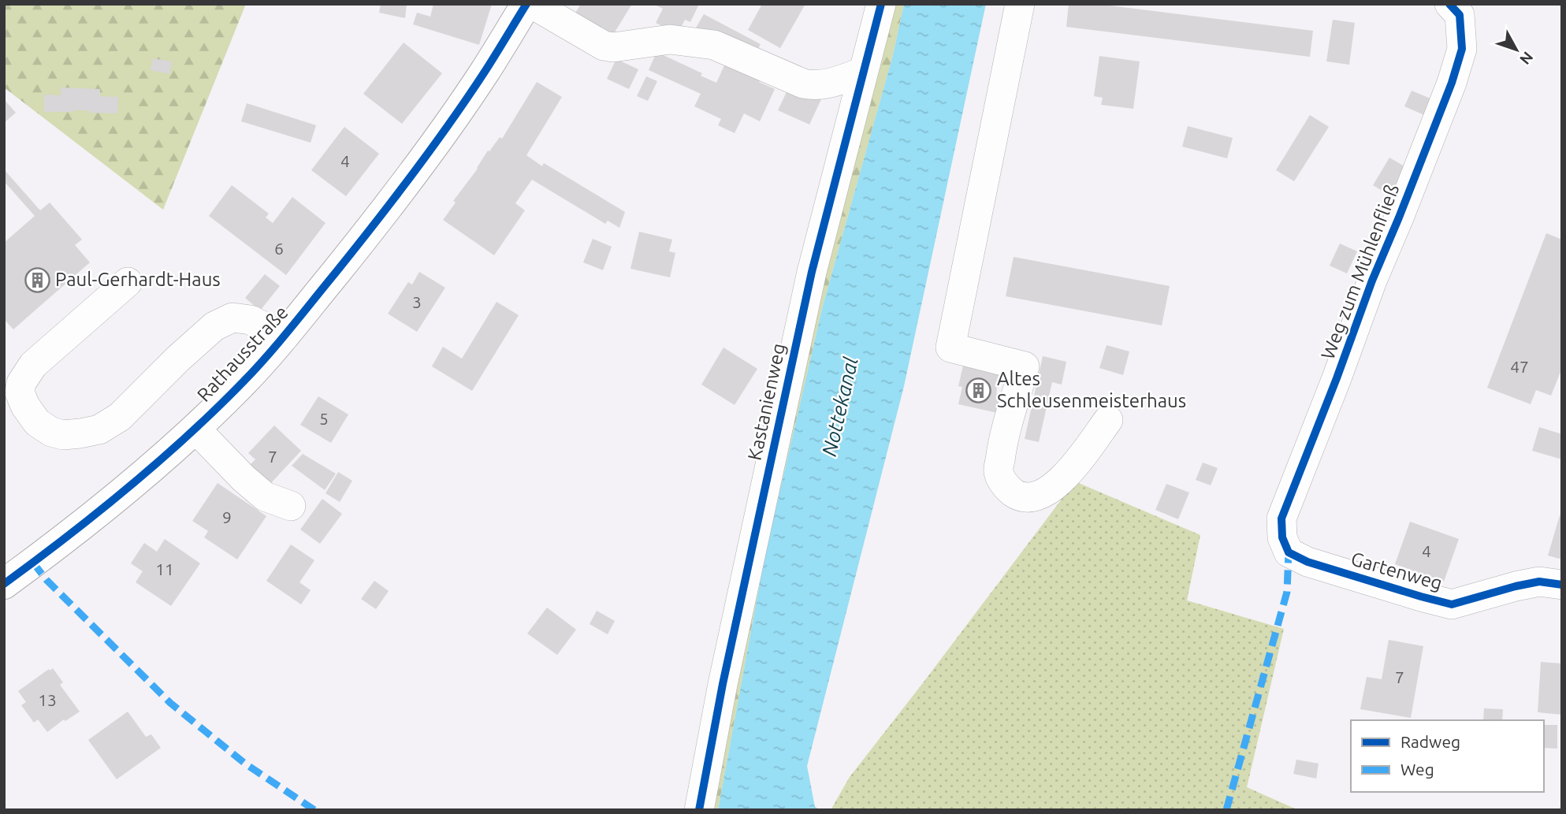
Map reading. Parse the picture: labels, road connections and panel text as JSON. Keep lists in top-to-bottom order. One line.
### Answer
{"streets":{"main road":["Rathausstraße"],"street":["Weg zum Mühlenfließ","Kastanienweg","Gartenweg"]},"crossings":[["Weg zum Mühlenfließ","Gartenweg"]],"water":["Nottekanal"],"places":{"building":["Paul-Gerhardt-Haus","Altes Schleusenmeisterhaus"]},"house_numbers":["4","6","3","47","5","7","9","4","11","7","13"],"legend":["Radweg","Weg"],"north":"bottom right"}
